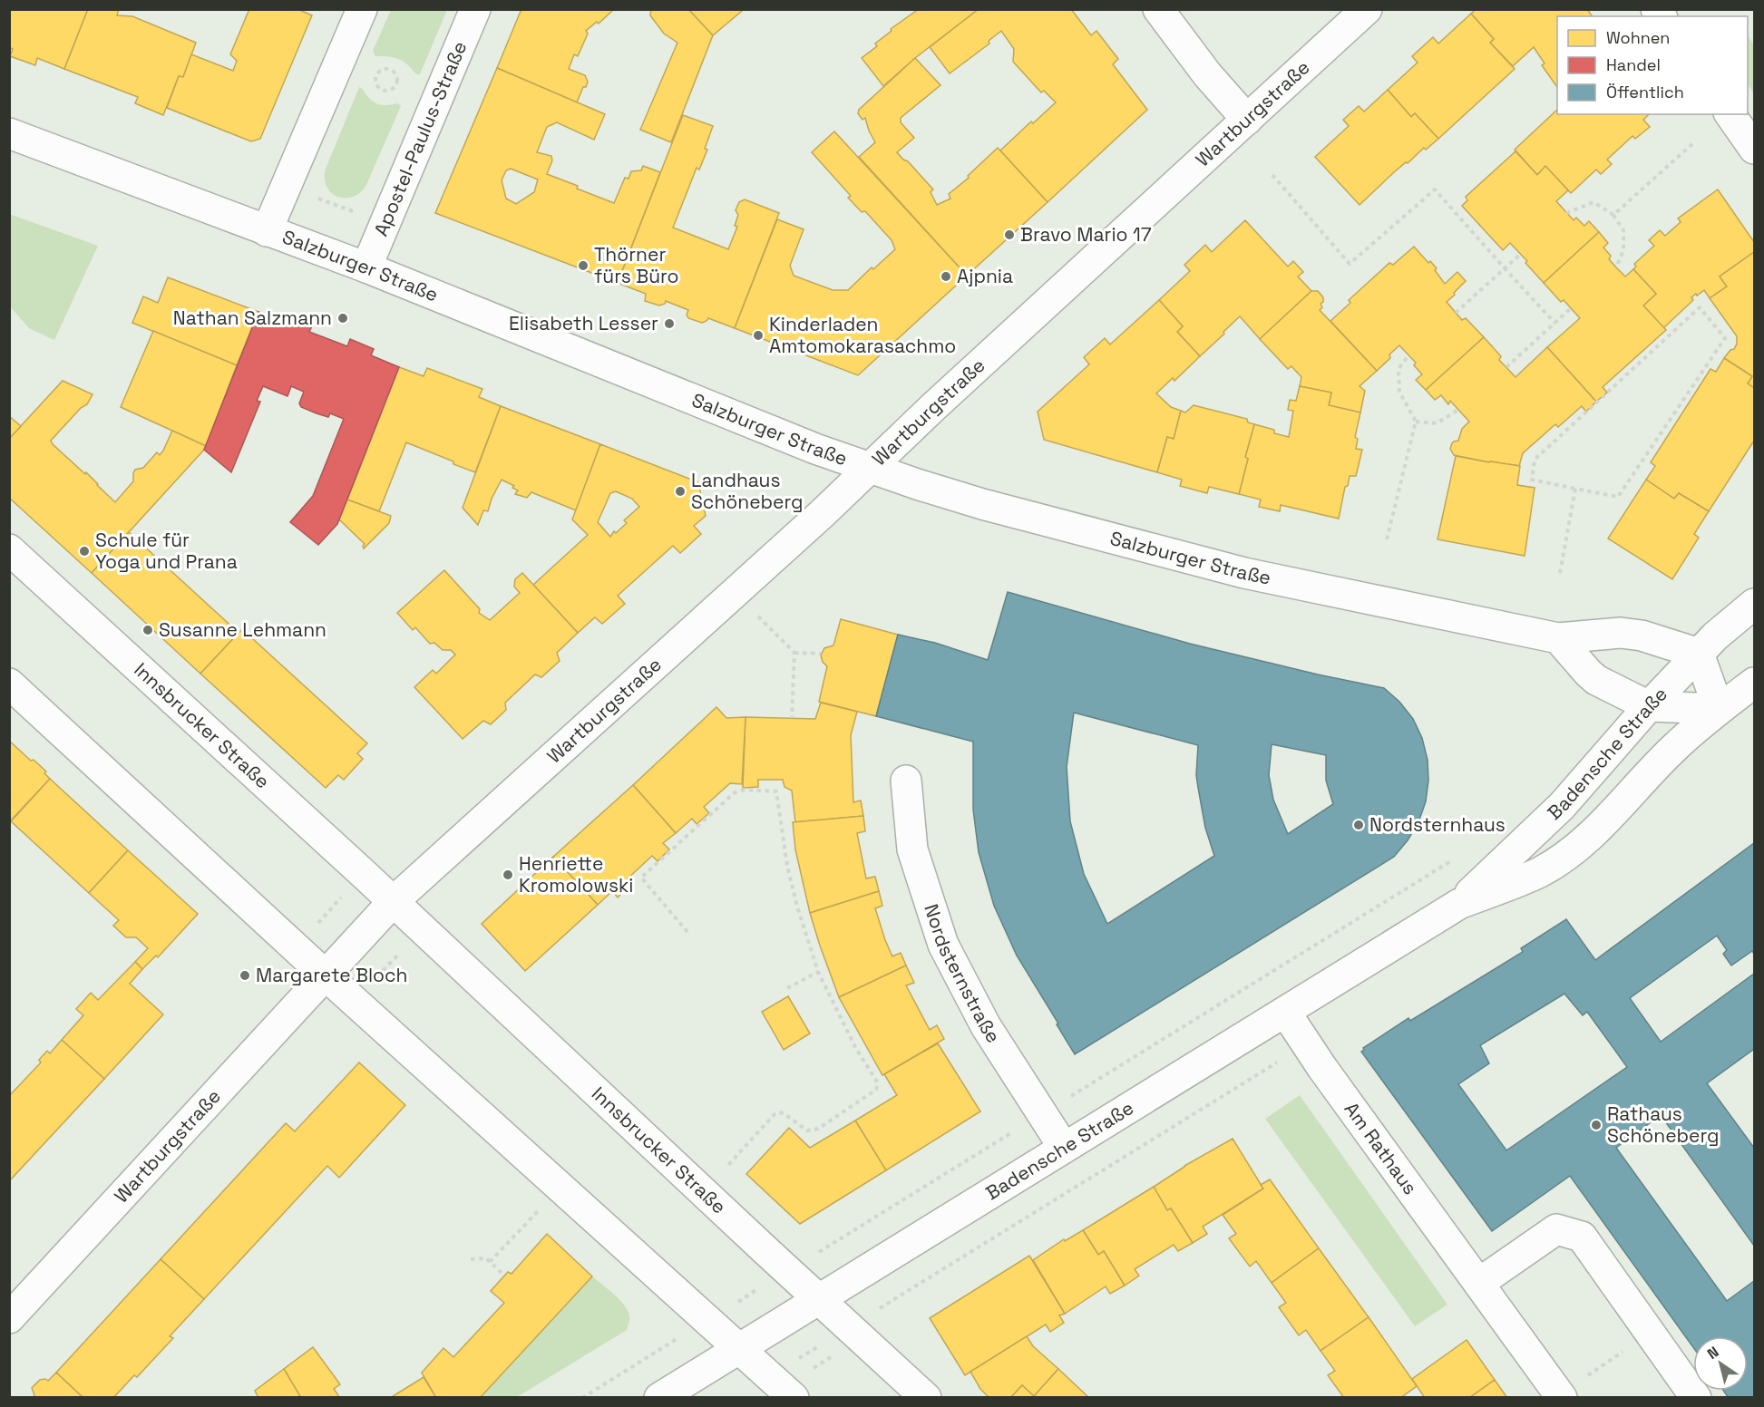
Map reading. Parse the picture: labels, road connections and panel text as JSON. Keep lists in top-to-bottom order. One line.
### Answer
{"streets":{"street":["Wartburgstraße","Apostel-Paulus-Straße","Salzburger Straße","Innsbrucker Straße","Badensche Straße","Nordsternstraße","Am Rathaus"]},"crossings":[["Wartburgstraße","Salzburger Straße"],["Wartburgstraße","Innsbrucker Straße"],["Apostel-Paulus-Straße","Salzburger Straße"],["Salzburger Straße","Badensche Straße"],["Innsbrucker Straße","Badensche Straße"],["Badensche Straße","Nordsternstraße"],["Badensche Straße","Am Rathaus"]],"places":["Bravo Mario 17","Thörner fürs Büro","Ajpnia","Nathan Salzmann","Elisabeth Lesser","Kinderladen Amtomokarasachmo","Landhaus Schöneberg","Schule für Yoga und Prana","Susanne Lehmann","Nordsternhaus","Henriette Kromolowski","Margarete Bloch","Rathaus Schöneberg"],"legend":["Wohnen","Handel","Öffentlich"],"north":"top left"}
